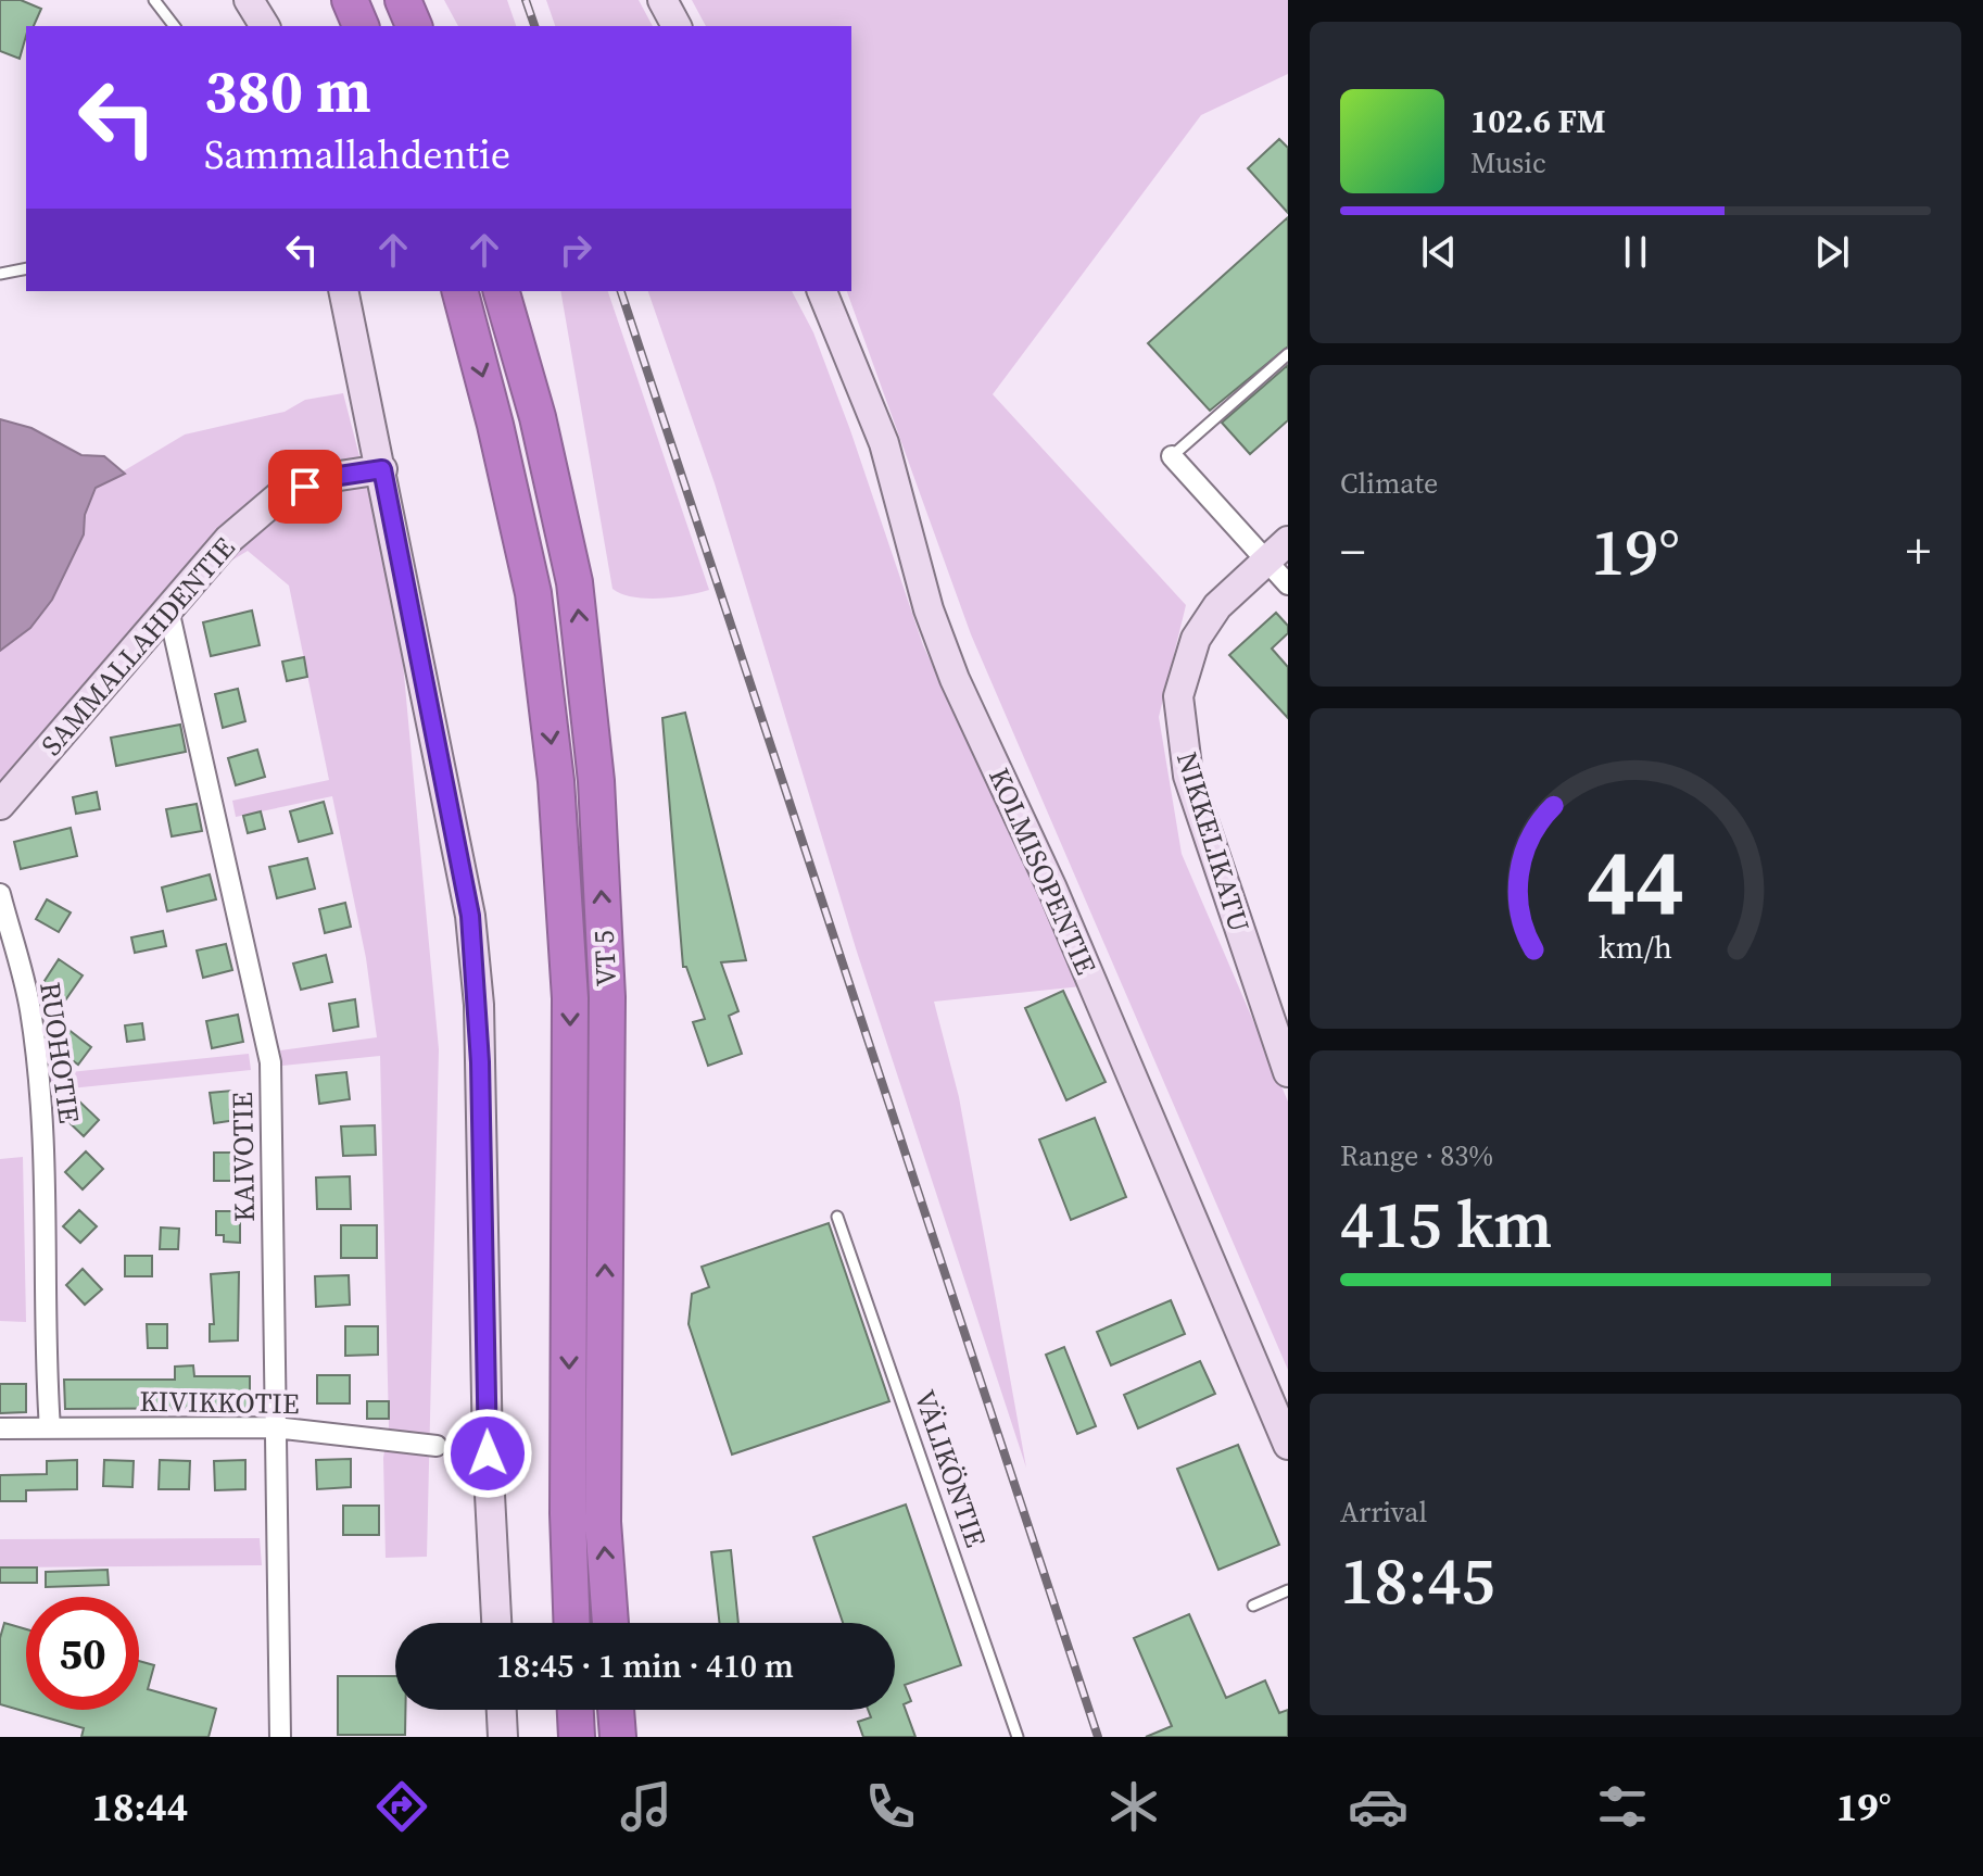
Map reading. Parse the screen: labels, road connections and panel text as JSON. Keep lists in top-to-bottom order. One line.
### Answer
{"streets":{"highway":["VT 5"],"main road":["SAMMALLAHDENTIE","NIKKELIKATU","KOLMISOPENTIE"],"street":["RUOHOTIE","KAIVOTIE","KIVIKKOTIE"],"lane":["VÄLIKÖNTIE"]},"crossings":[["SAMMALLAHDENTIE","KAIVOTIE"],["RUOHOTIE","KIVIKKOTIE"],["KAIVOTIE","KIVIKKOTIE"]],"page":{"turn":["380 m","Sammallahdentie"],"song":["102.6 FM","Music"],"tile":["Climate",["Range · 83%","415 km"],["Arrival","18:45"]],"heat":["−","19°","+"],"limit":"50","trip":"18:45 · 1 min · 410 m","tabs":["18:44","19°"],"gauge":["44","km/h"]}}
